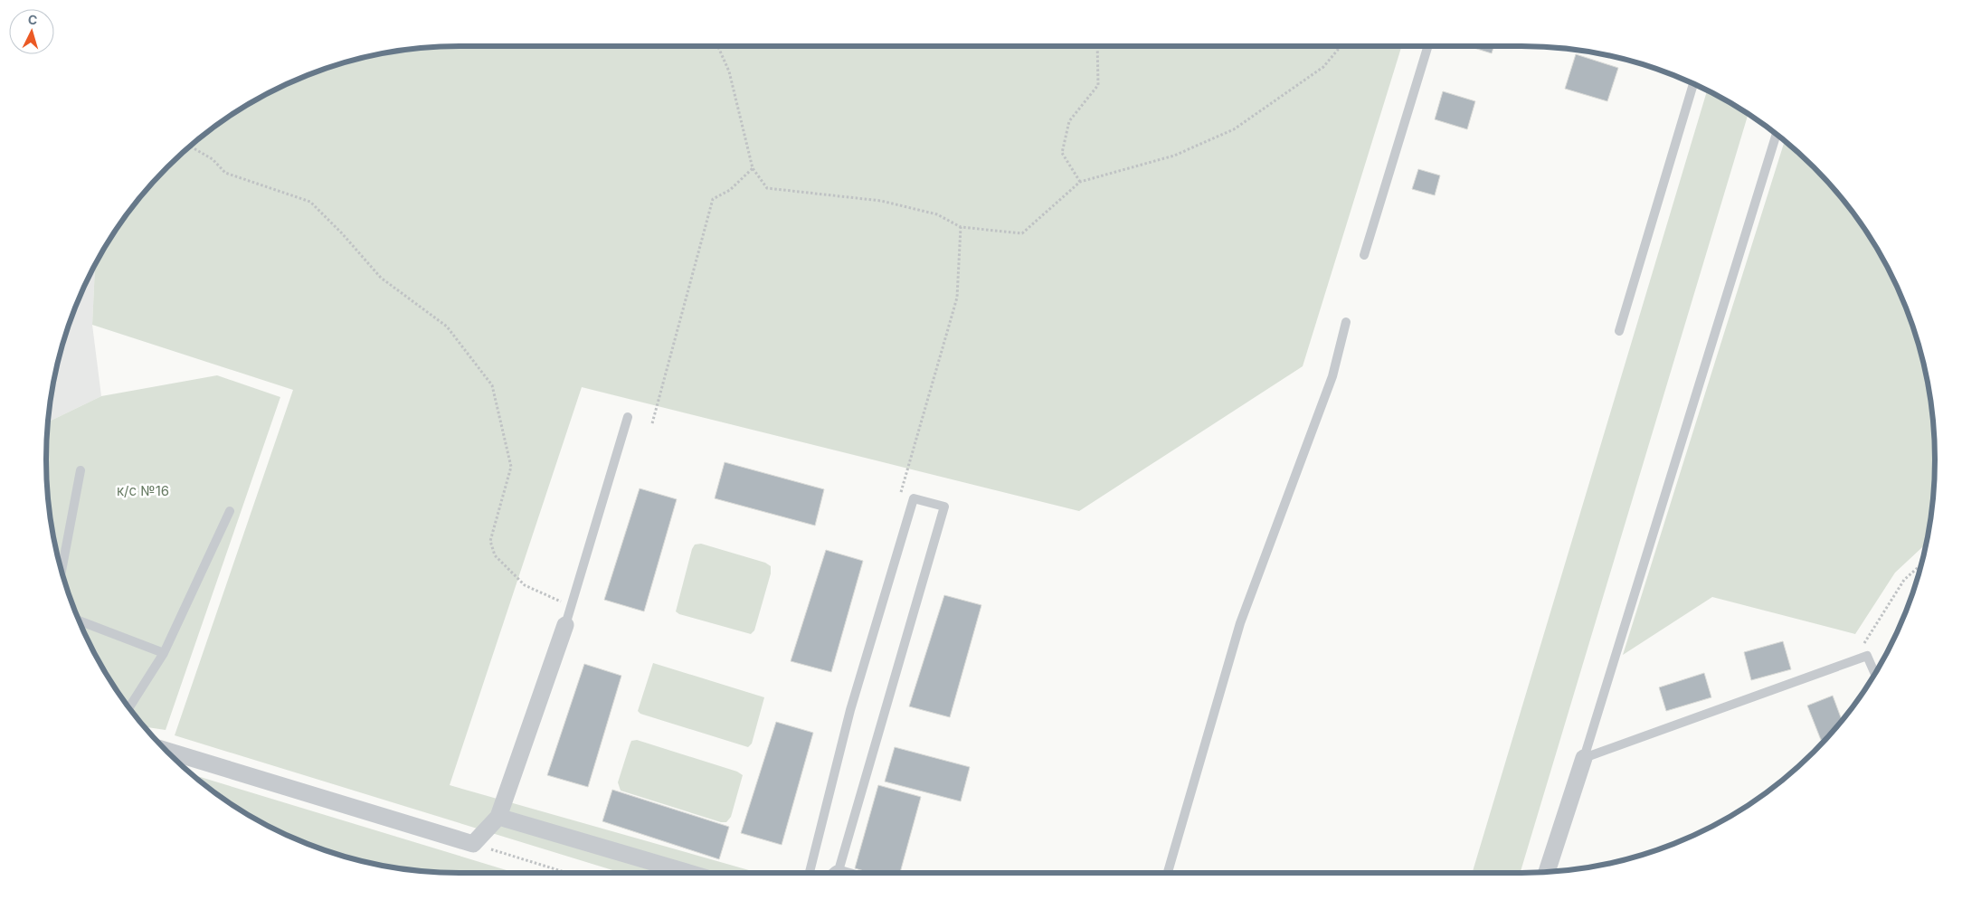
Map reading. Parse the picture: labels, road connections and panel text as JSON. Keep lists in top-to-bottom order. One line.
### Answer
{"parks":["к/с №16"],"north":"top"}
